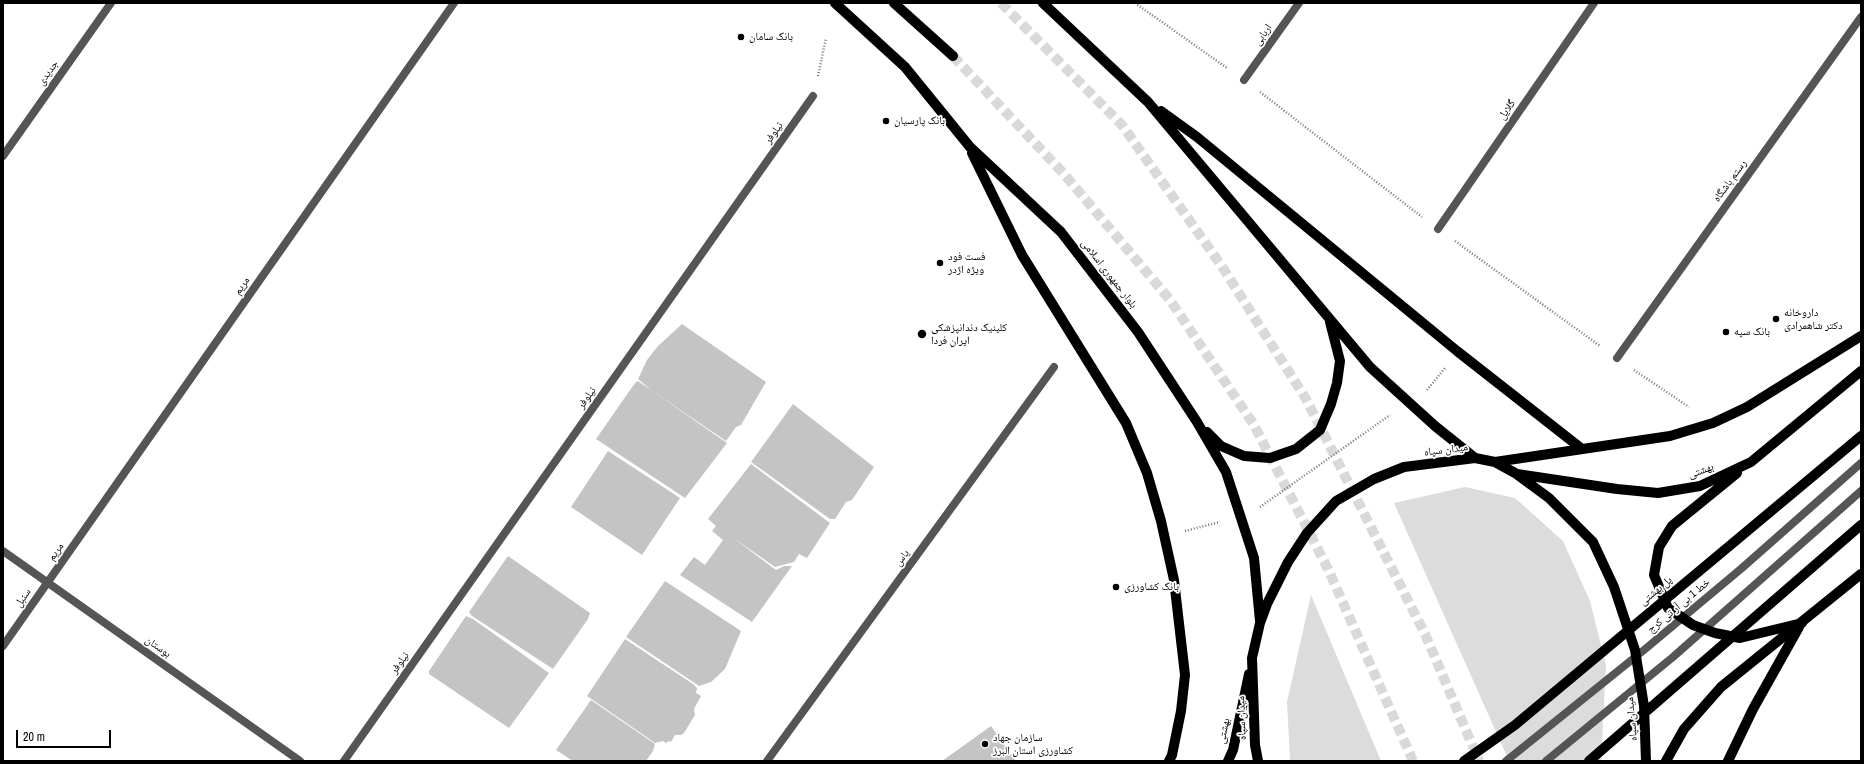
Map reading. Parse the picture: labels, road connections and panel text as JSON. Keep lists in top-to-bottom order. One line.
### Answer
{"streets":{"main road":["بلوار جمهوری اسلامی","میدان سپاه","بهشتى","پل بهشتی"],"street":["اربابی","جدیدی","گلایل","نیلوفر","رستم باشگاه","مریم","یاس","سنبل","خط 1 بی آر تی کرج","بوستان"]},"crossings":[["بلوار جمهوری اسلامی","میدان سپاه"],["مریم","سنبل"],["مریم","بوستان"],["میدان سپاه","بهشتى"],["سنبل","بوستان"]],"places":["بانک سامان","بانک پارسیان","فست فود ویژه اژدر","داروخانه دکتر شاهمرادی","بانک سپه","کلینیک دندانپزشکی ایران فردا","بانک کشاورزی","سازمان جهاد کشاورزی استان البرز"],"scale_bar":"20 m"}
